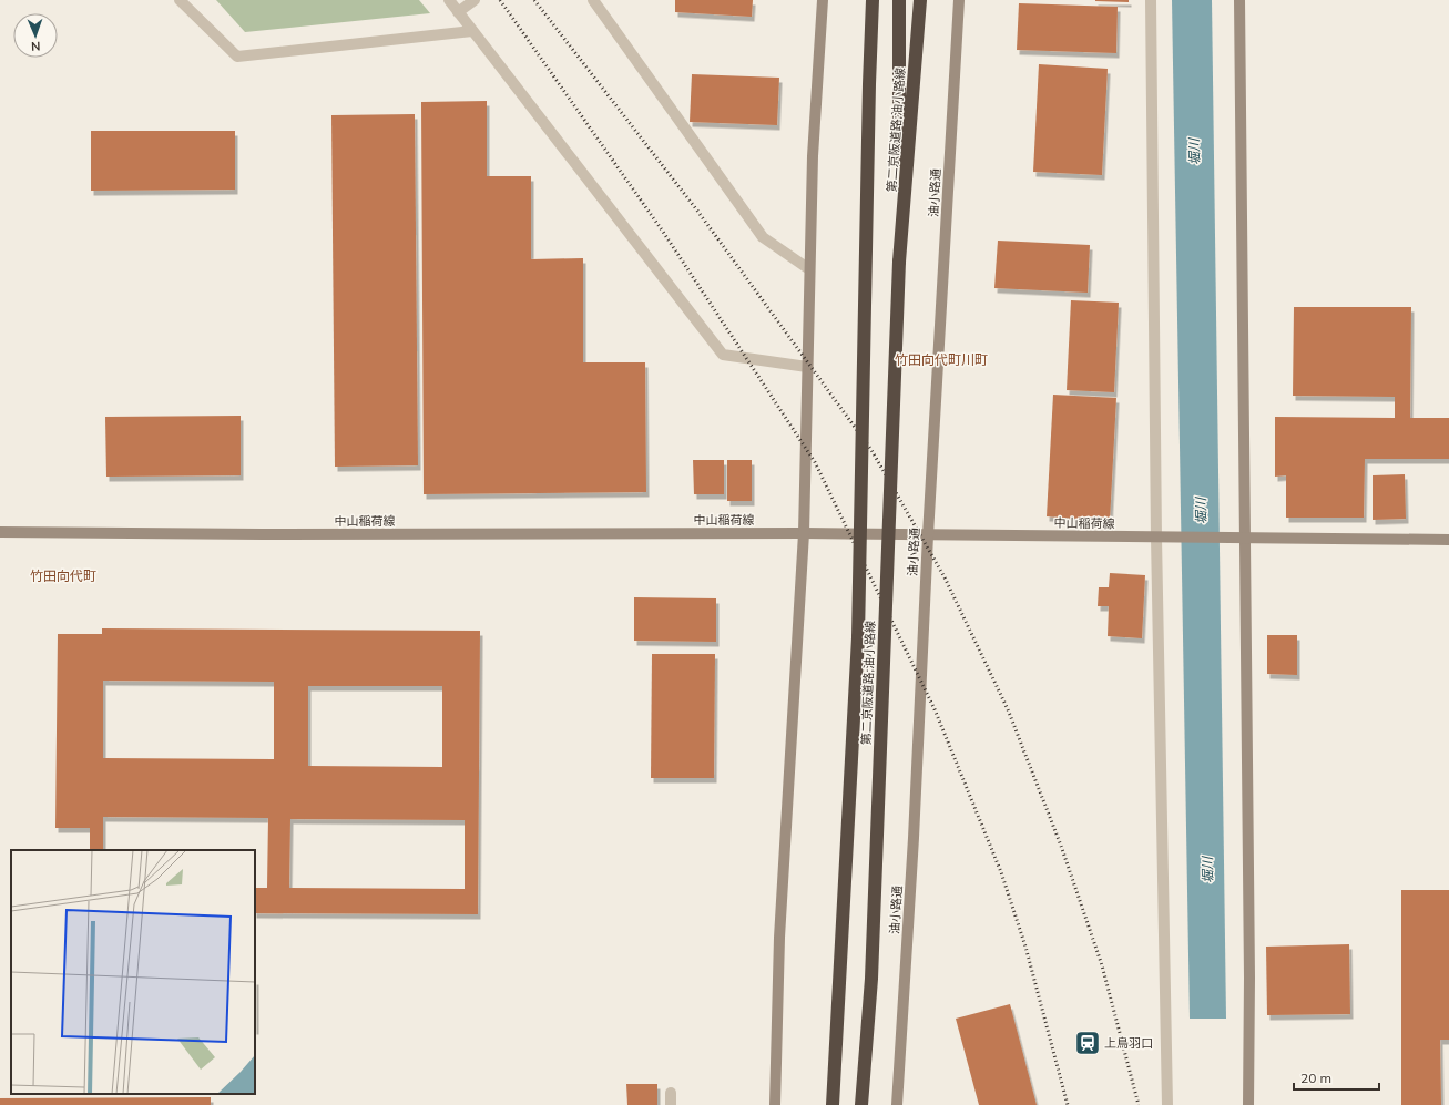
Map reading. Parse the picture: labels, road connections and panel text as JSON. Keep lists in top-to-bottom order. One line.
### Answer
{"streets":{"highway":["第二京阪道路;油小路線"],"street":["油小路通","中山稲荷線"]},"crossings":[["油小路通","中山稲荷線"]],"districts":["竹田向代町川町","竹田向代町"],"water":["堀川"],"places":{"station":["上鳥羽口"]},"scale_bar":"20 m","north":"bottom"}
